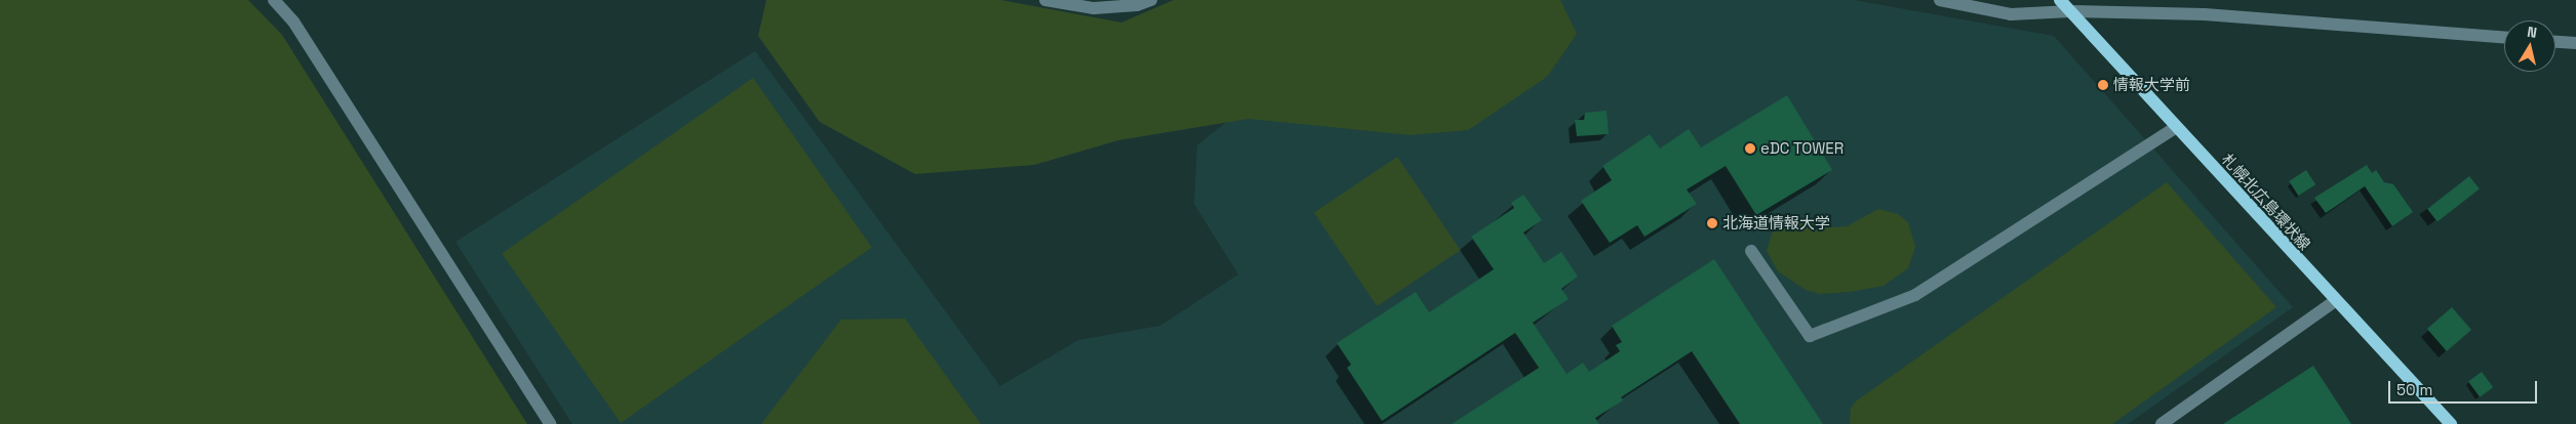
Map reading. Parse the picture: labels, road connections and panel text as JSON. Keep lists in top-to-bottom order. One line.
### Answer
{"streets":{"main road":["札幌北広島環状線"]},"places":["情報大学前","eDC TOWER","北海道情報大学"],"scale_bar":"50 m","north":"top"}
